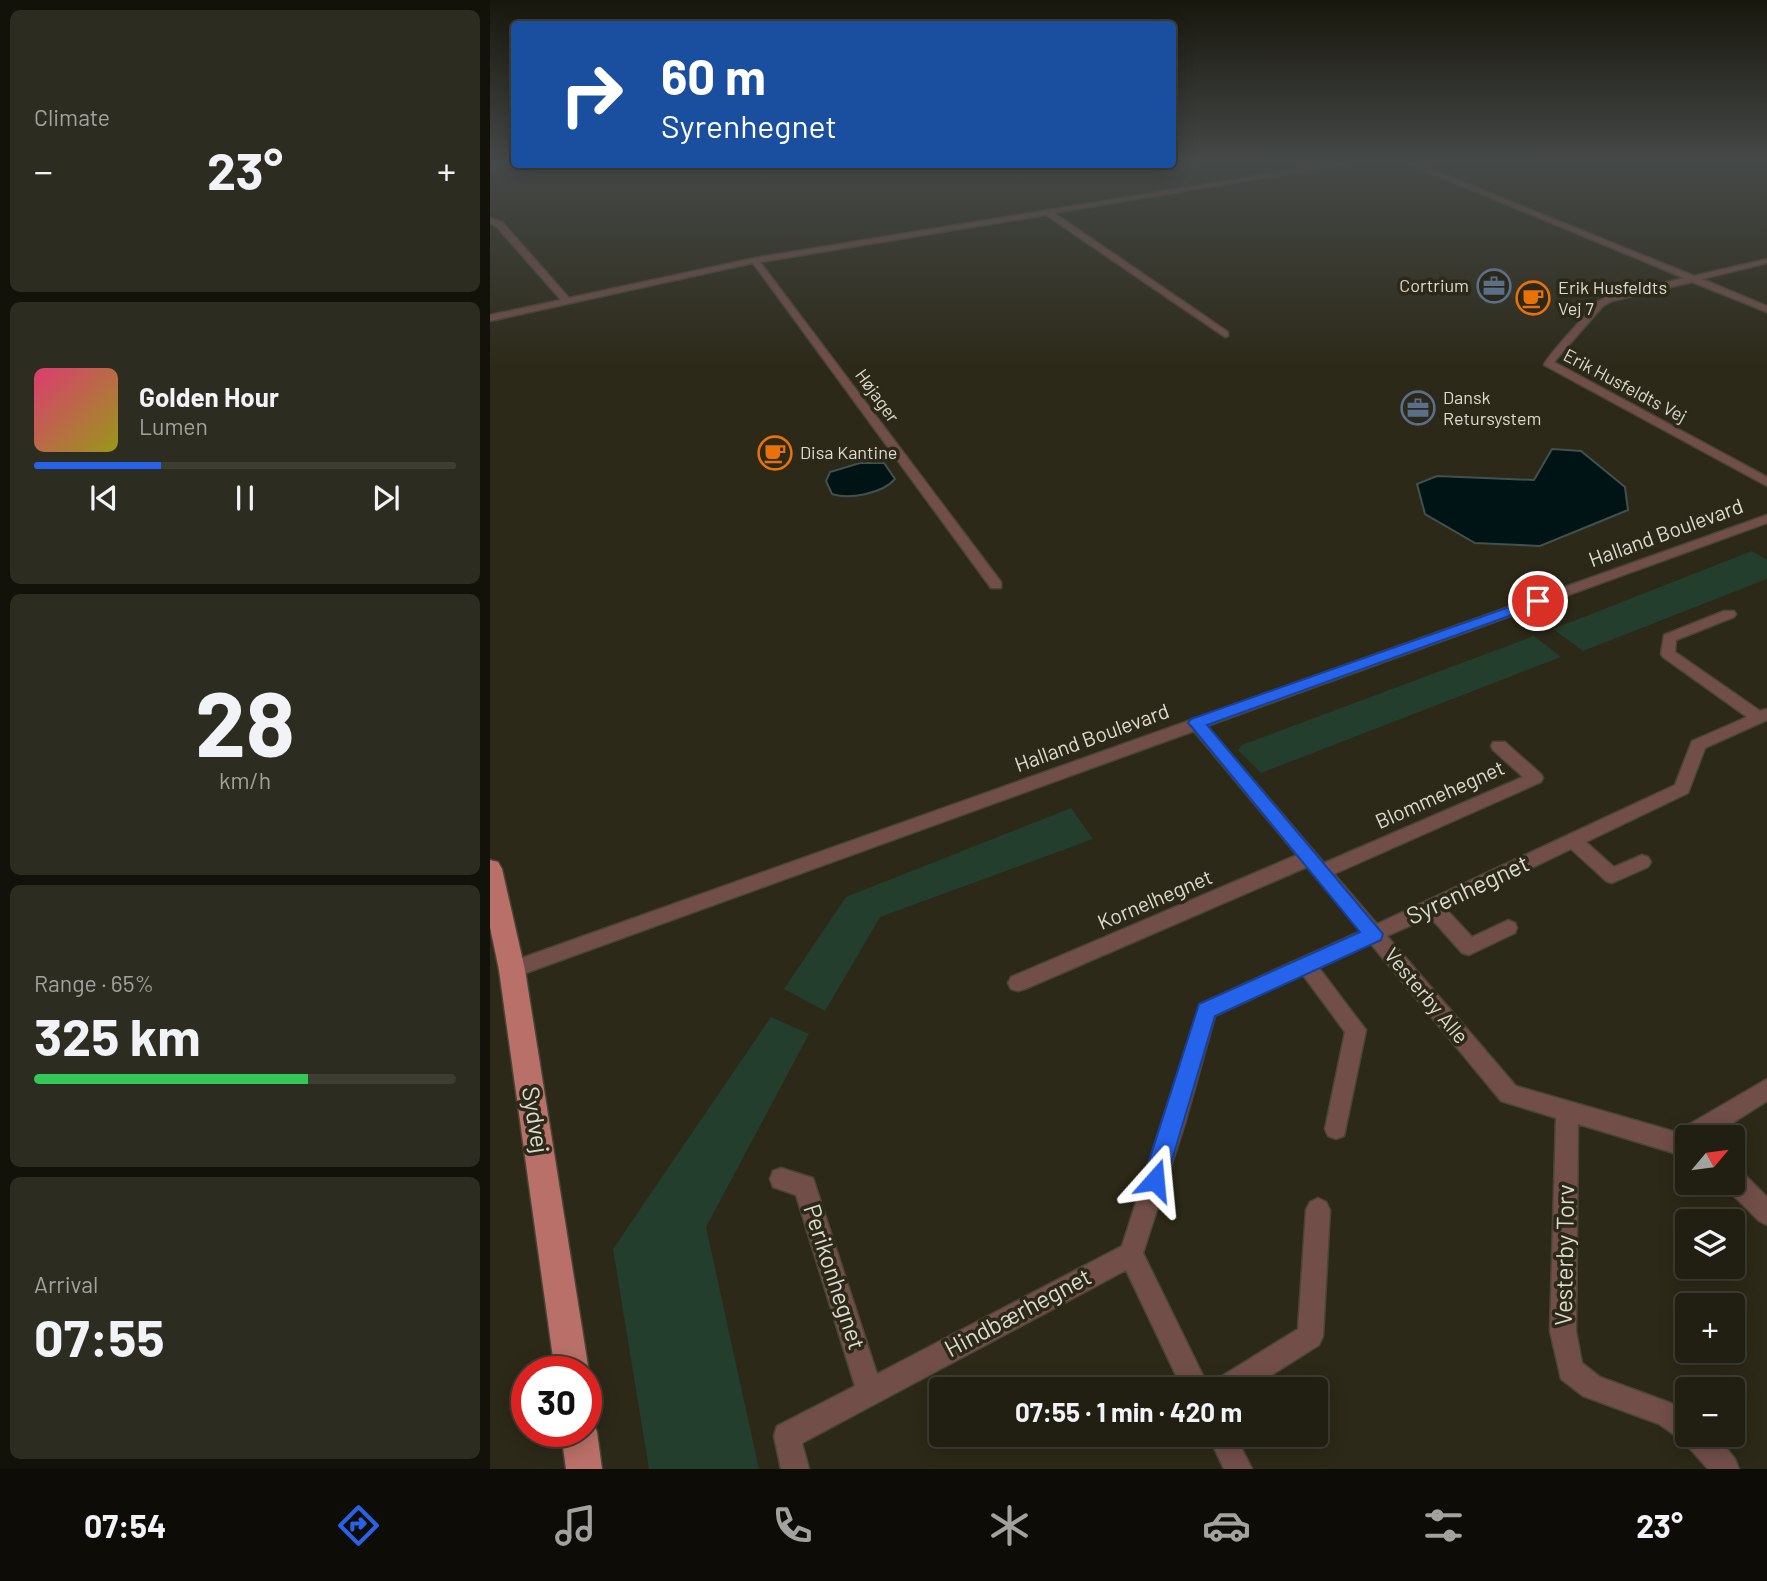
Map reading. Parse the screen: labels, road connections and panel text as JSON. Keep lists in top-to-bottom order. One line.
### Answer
{"streets":{"main road":["Sydvej"],"street":["Erik Husfeldts Vej","Højager","Halland Boulevard","Blommehegnet","Syrenhegnet","Kornelhegnet","Vesterby Alle","Vesterby Torv","Perikonhegnet","Hindbærhegnet"]},"crossings":[["Halland Boulevard","Vesterby Alle"],["Halland Boulevard","Sydvej"],["Blommehegnet","Kornelhegnet"],["Blommehegnet","Vesterby Alle"],["Syrenhegnet","Vesterby Alle"],["Syrenhegnet","Hindbærhegnet"],["Kornelhegnet","Vesterby Alle"],["Vesterby Alle","Vesterby Torv"],["Perikonhegnet","Hindbærhegnet"]],"places":{"office":["Cortrium","Dansk Retursystem"],"cafe":["Erik Husfeldts Vej 7","Disa Kantine"]},"north":"top right","page":{"tile":["Climate",["28","km/h"],["Range · 65%","325 km"],["Arrival","07:55"]],"turn":["60 m","Syrenhegnet"],"heat":["−","23°","+"],"song":["Golden Hour","Lumen"],"map_buttons":["+","−"],"limit":"30","trip":"07:55 · 1 min · 420 m","tabs":["07:54","23°"]}}
